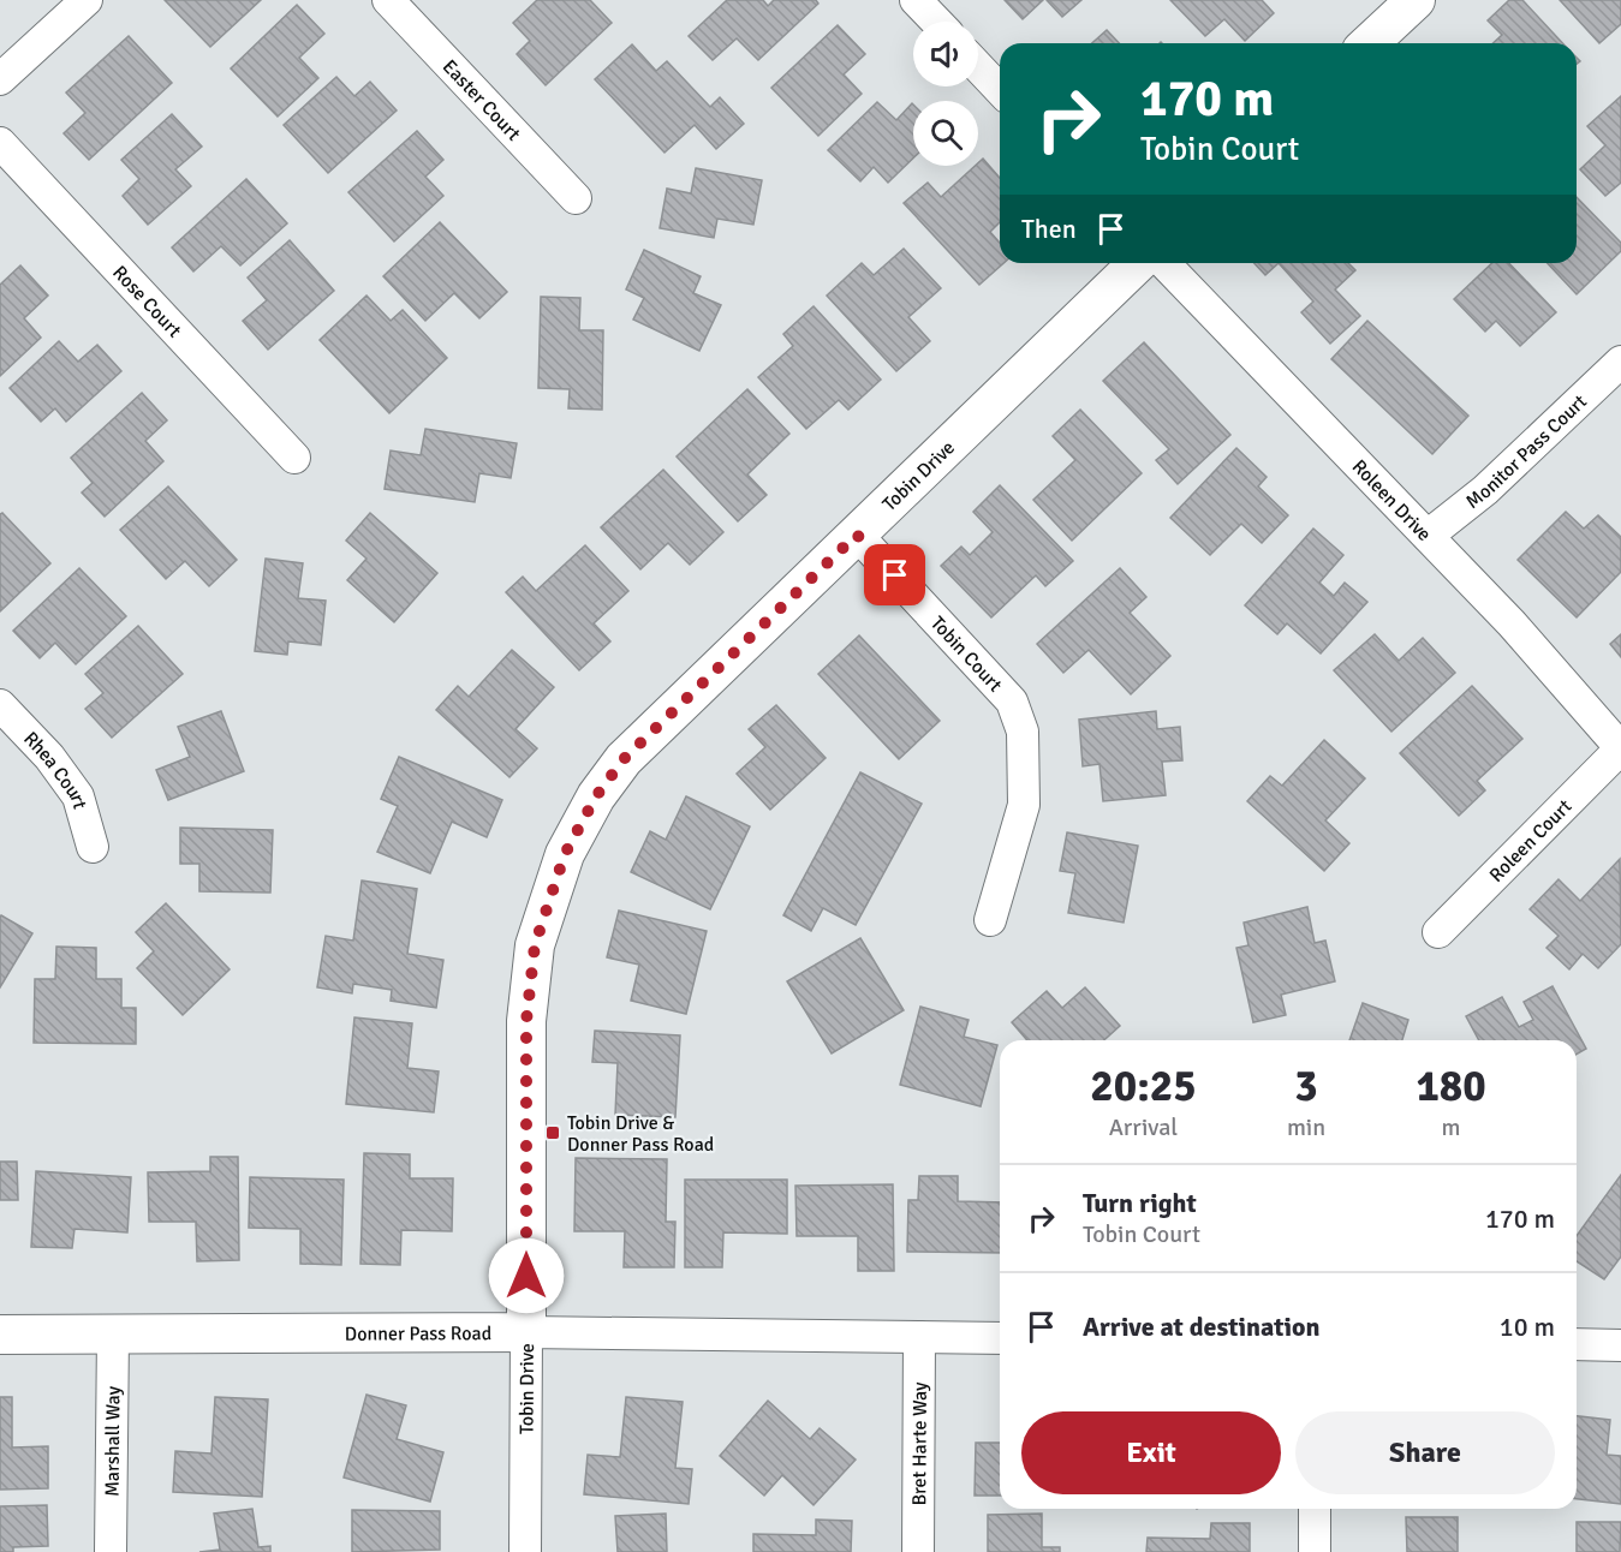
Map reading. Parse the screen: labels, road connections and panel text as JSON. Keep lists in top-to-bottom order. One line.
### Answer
{"streets":{"street":["Easter Court","Rose Court","Monitor Pass Court","Tobin Drive","Roleen Drive","Tobin Court","Rhea Court","Roleen Court","Donner Pass Road","Marshall Way","Bret Harte Way"]},"crossings":[["Monitor Pass Court","Roleen Drive"],["Tobin Drive","Tobin Court"],["Tobin Drive","Donner Pass Road"],["Roleen Drive","Roleen Court"],["Donner Pass Road","Marshall Way"],["Donner Pass Road","Bret Harte Way"]],"places":{"transit":["Tobin Drive & Donner Pass Road"]},"page":{"turn":["170 m","Tobin Court"],"then":"Then","eta":["20:25","Arrival","3","min","180","m"],"list":[{"name":"Turn right","note":"Tobin Court","value":"170 m"},{"name":"Arrive at destination","value":"10 m"}],"buttons":["Exit","Share"]}}
